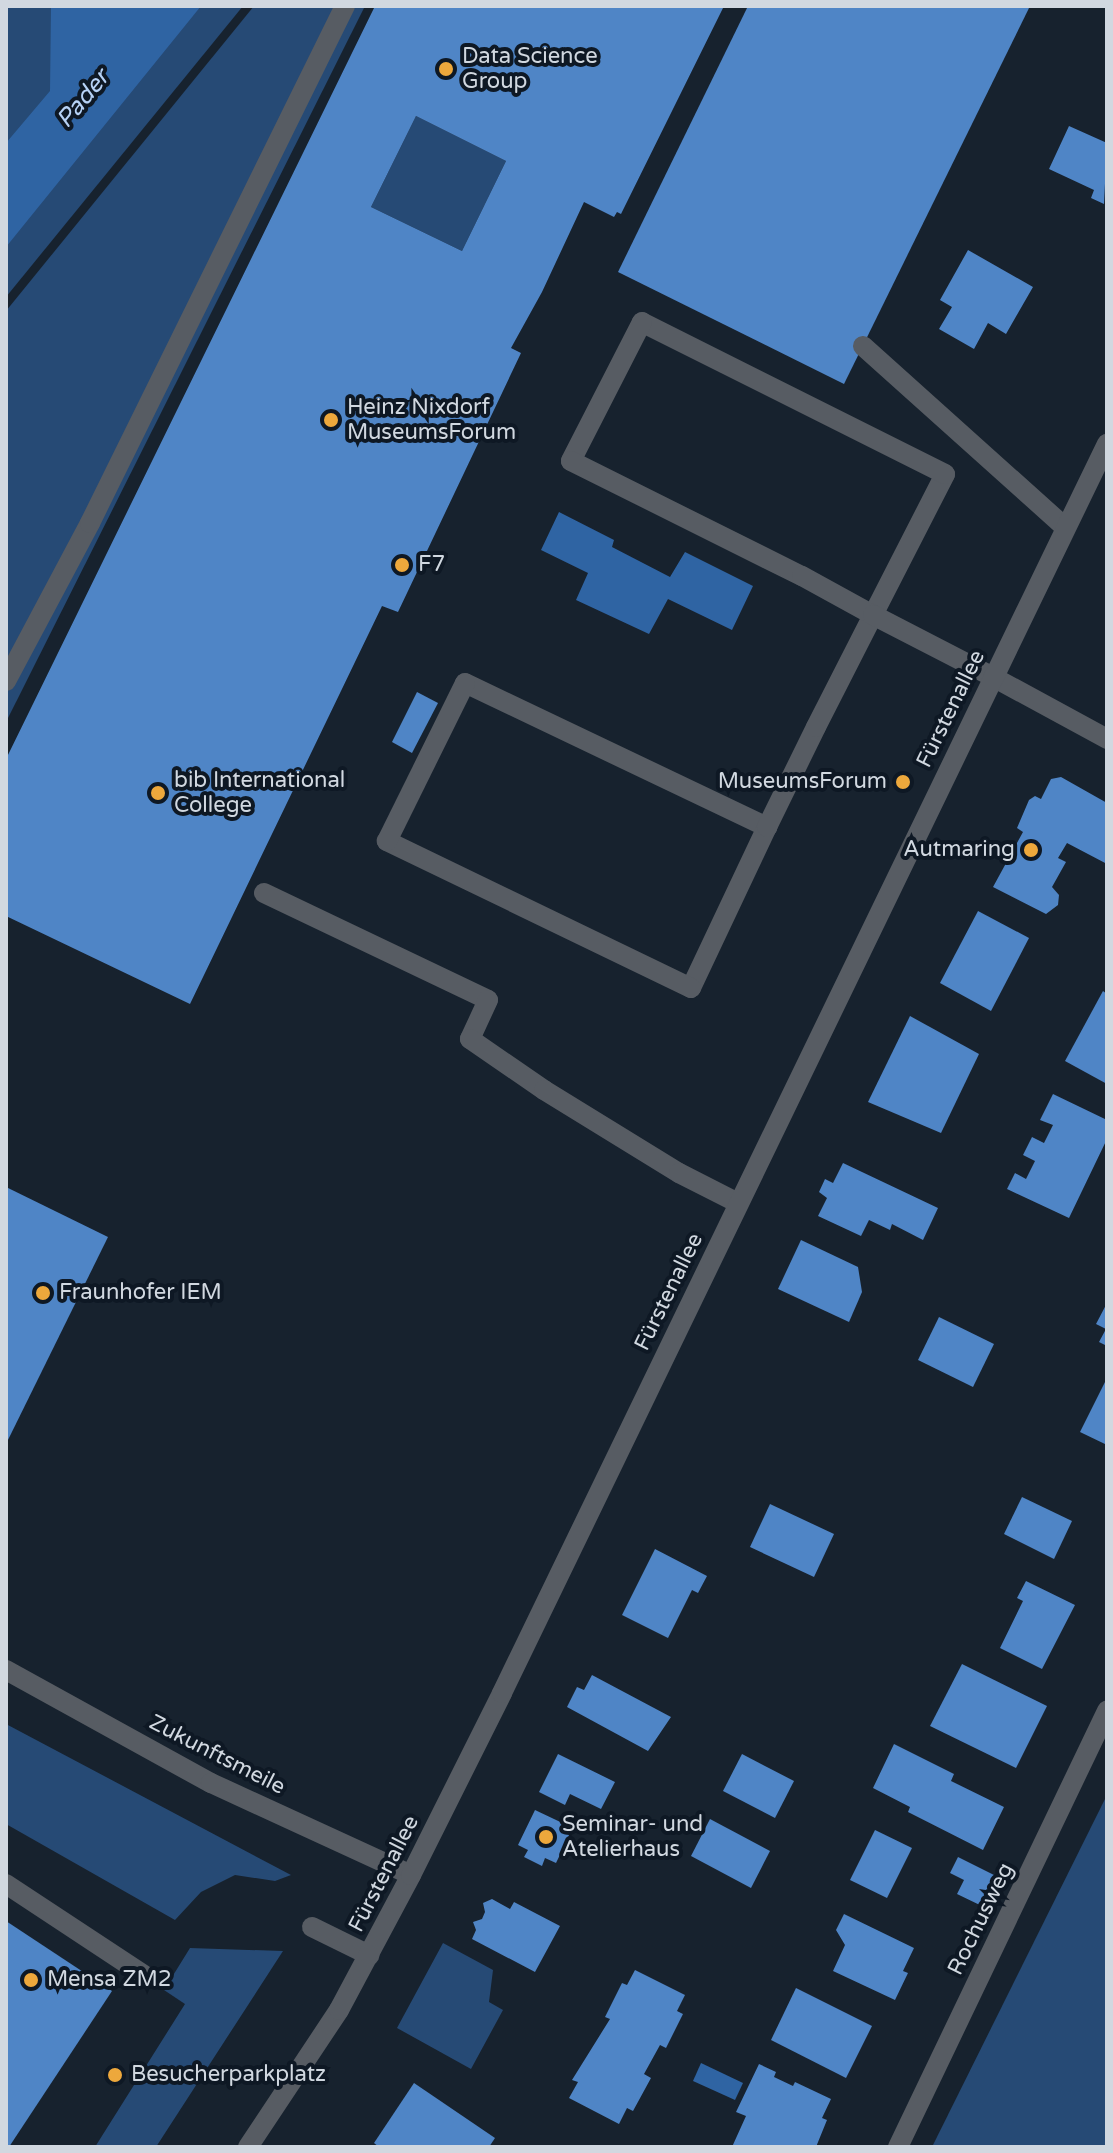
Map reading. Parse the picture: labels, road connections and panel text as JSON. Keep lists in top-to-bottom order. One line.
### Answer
{"streets":{"street":["Fürstenallee","Zukunftsmeile","Rochusweg"]},"crossings":[["Fürstenallee","Zukunftsmeile"]],"water":["Pader"],"places":["Data Science Group","Heinz Nixdorf MuseumsForum","F7","MuseumsForum","bib International College","Autmaring","Fraunhofer IEM","Seminar- und Atelierhaus","Mensa ZM2","Besucherparkplatz"]}
